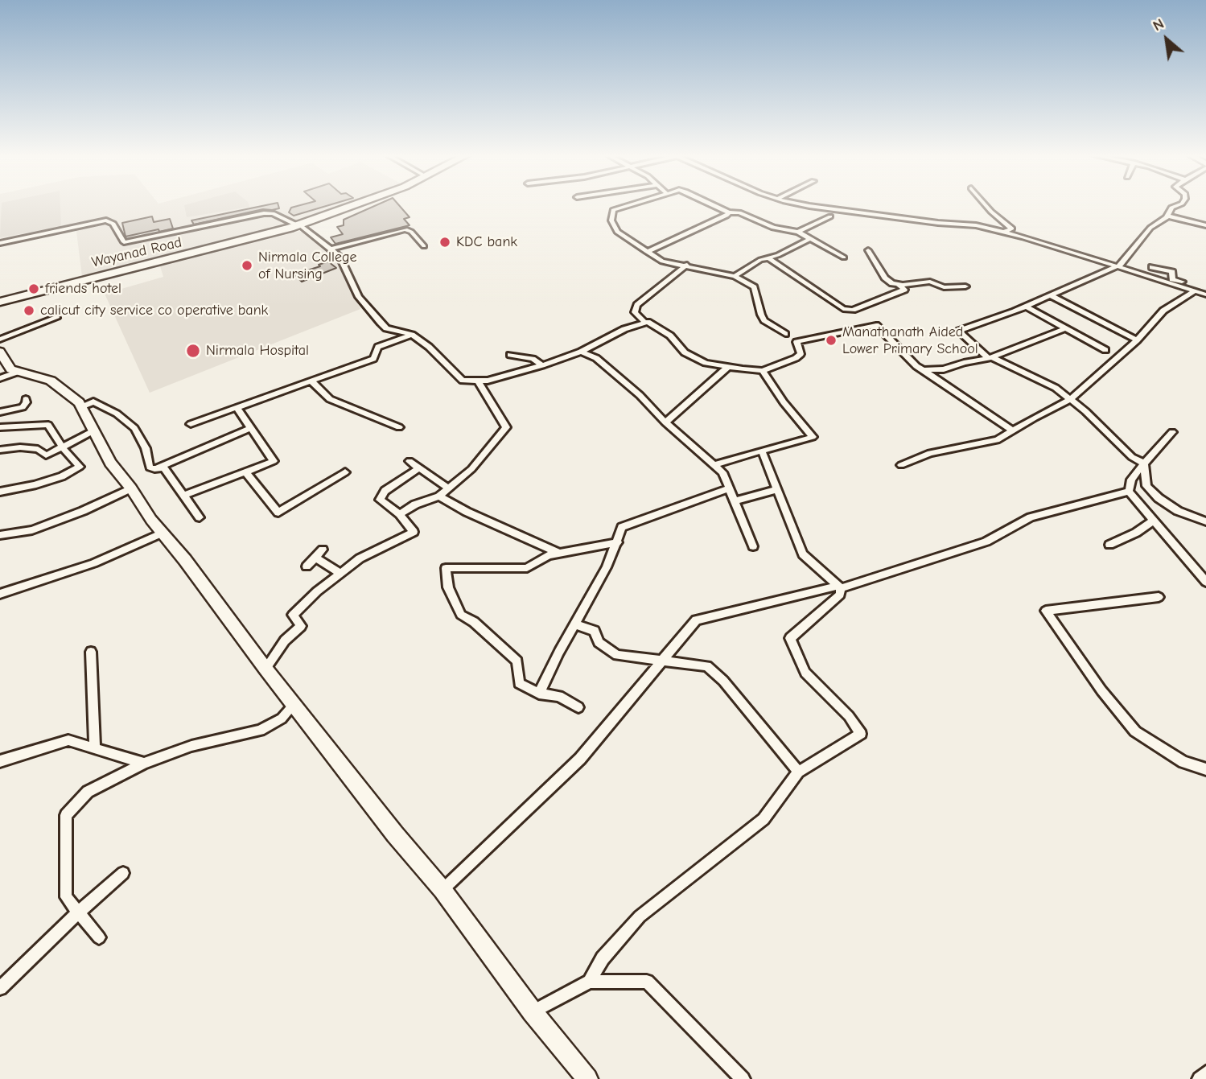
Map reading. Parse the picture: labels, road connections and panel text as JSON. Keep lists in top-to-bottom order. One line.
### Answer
{"streets":{"highway":["Wayanad Road"]},"places":["KDC bank","Nirmala College of Nursing","friends hotel","calicut city service co operative bank","Manathanath Aided Lower Primary School","Nirmala Hospital"],"north":"top left"}
